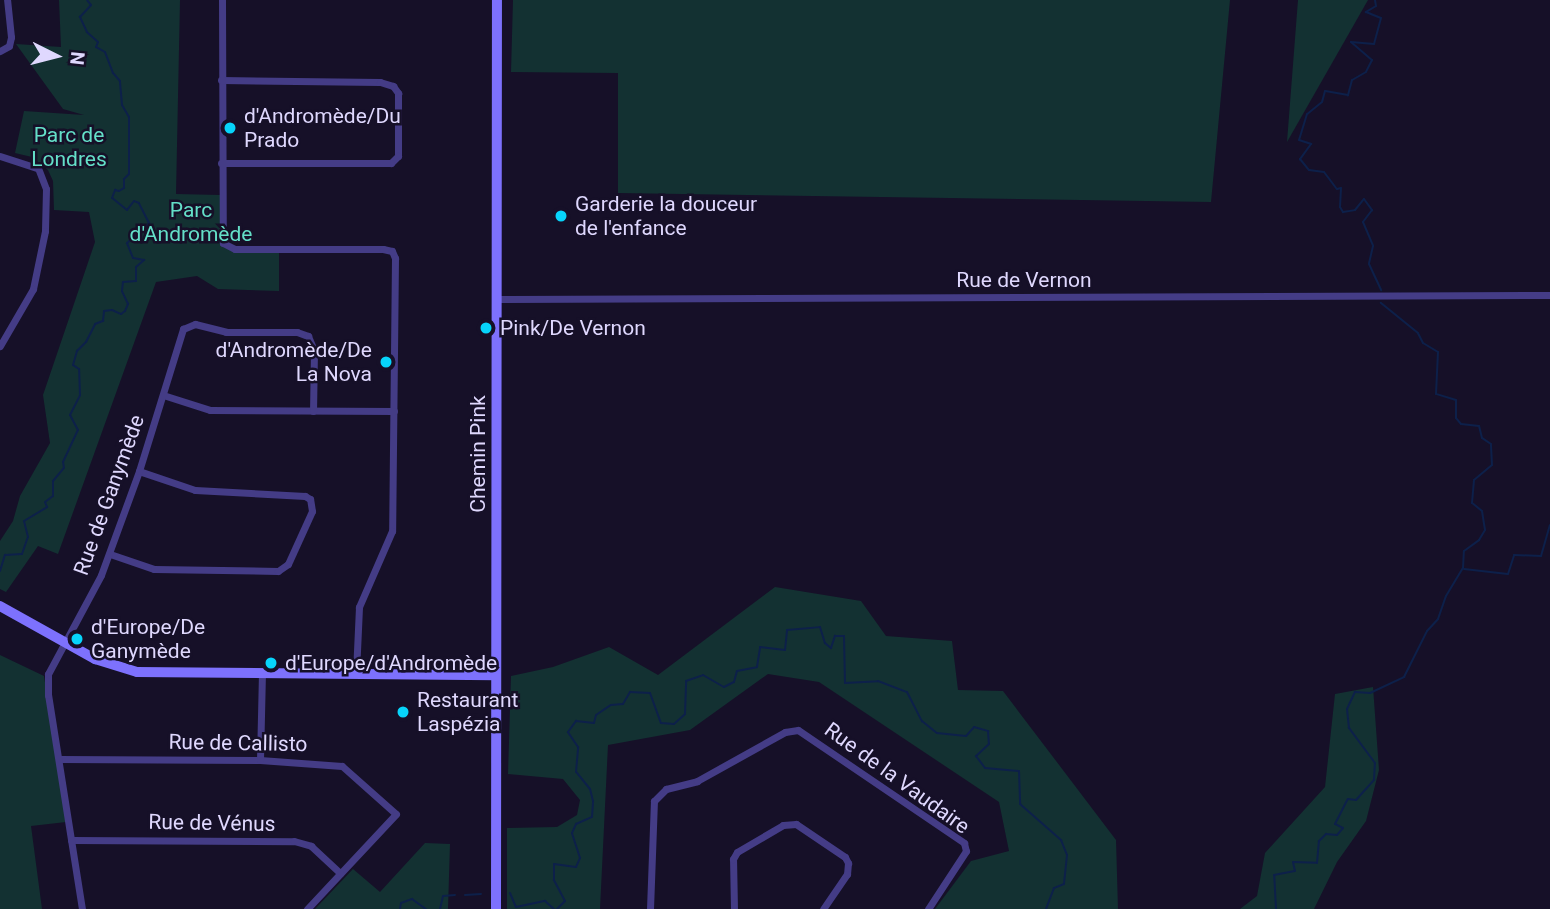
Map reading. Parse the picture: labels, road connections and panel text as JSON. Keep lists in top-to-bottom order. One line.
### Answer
{"streets":{"main road":["Chemin Pink"],"street":["Rue de Vernon","Rue de Ganymède","Rue de Callisto","Rue de la Vaudaire","Rue de Vénus"]},"crossings":[["Rue de Vernon","Chemin Pink"],["Rue de Ganymède","Rue de Callisto"],["Rue de Ganymède","Rue de Vénus"],["Rue de Callisto","Rue de Vénus"]],"parks":["Parc de Londres","Parc d'Andromède"],"places":["d'Andromède/Du Prado","Garderie la douceur de l'enfance","Pink/De Vernon","d'Andromède/De La Nova","d'Europe/De Ganymède","d'Europe/d'Andromède","Restaurant Laspézia"],"north":"right"}
